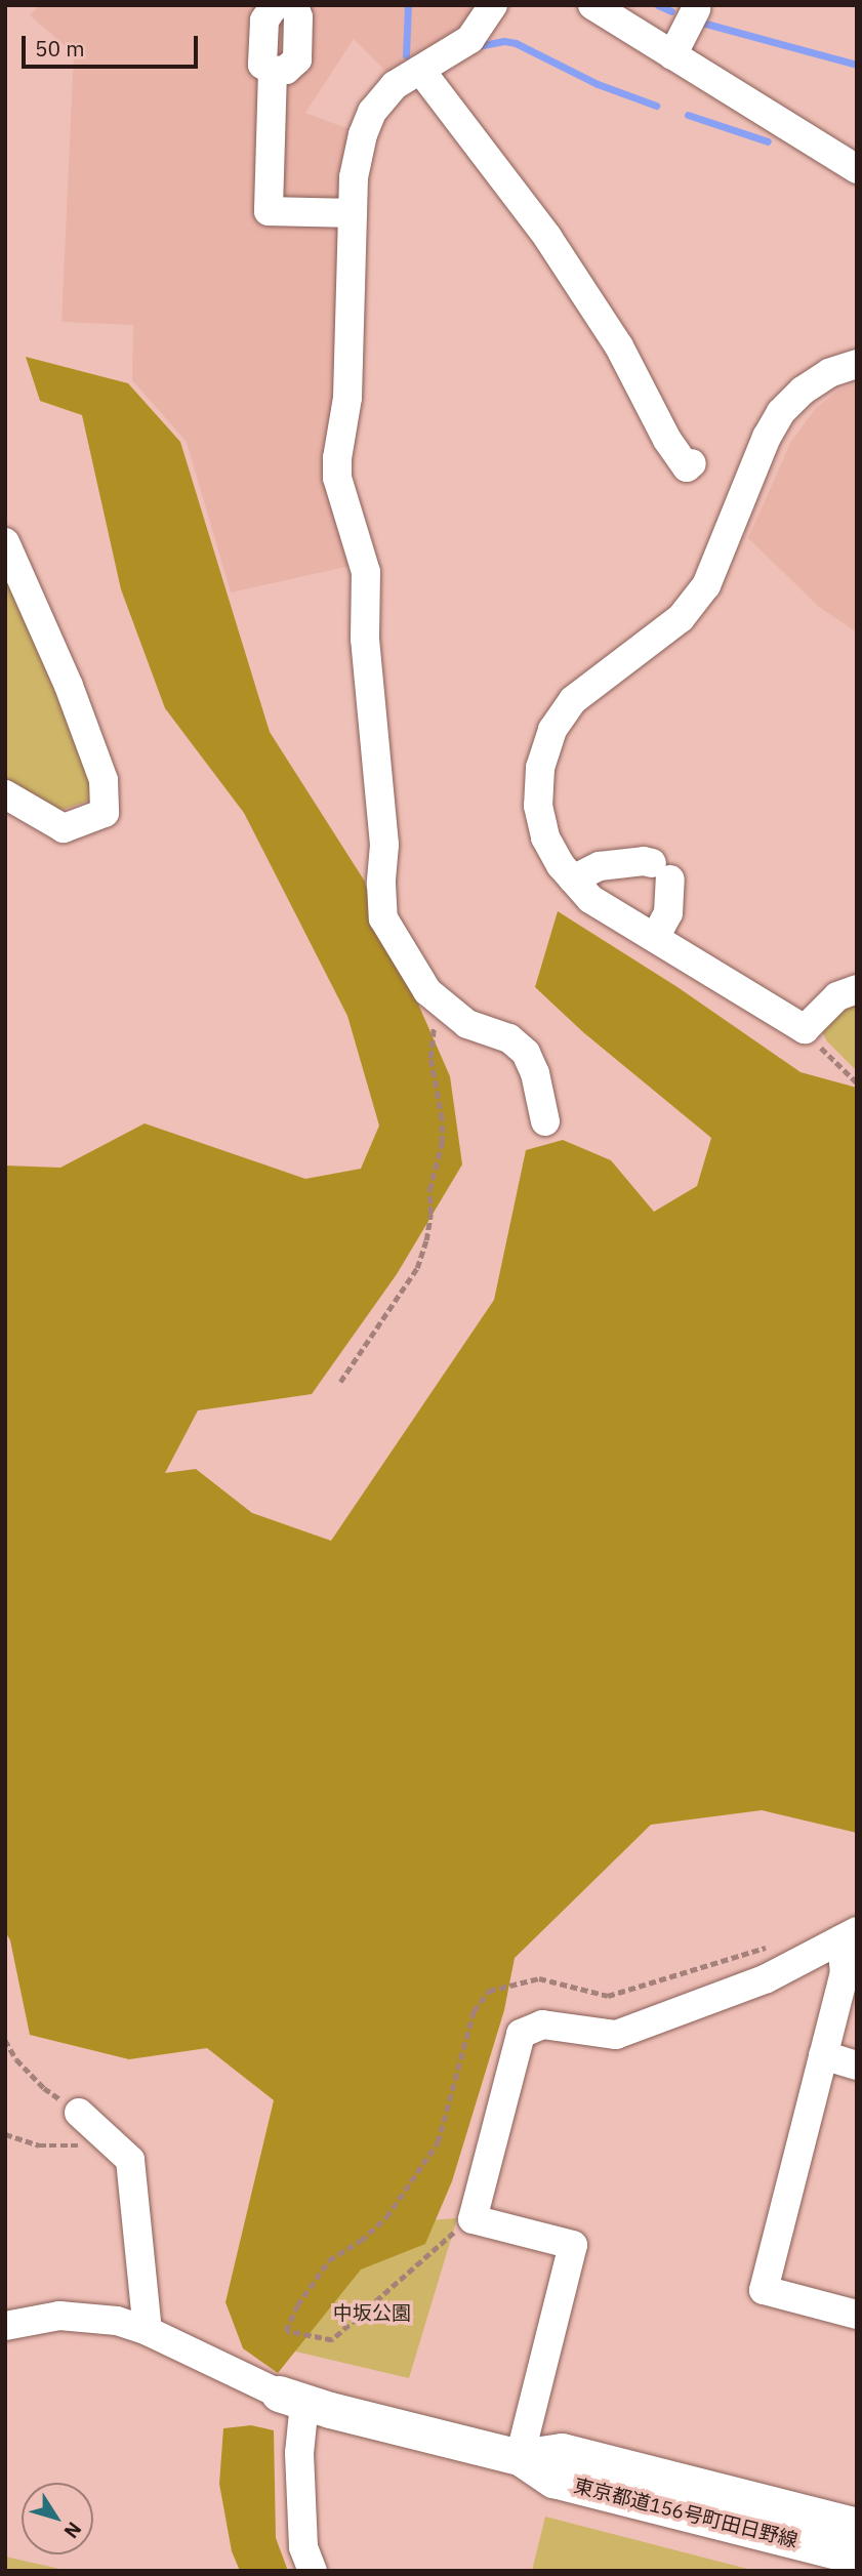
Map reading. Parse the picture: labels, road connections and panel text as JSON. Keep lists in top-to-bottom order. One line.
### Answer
{"streets":{"main road":["東京都道156号町田日野線"]},"parks":["中坂公園"],"scale_bar":"50 m","north":"bottom right"}
